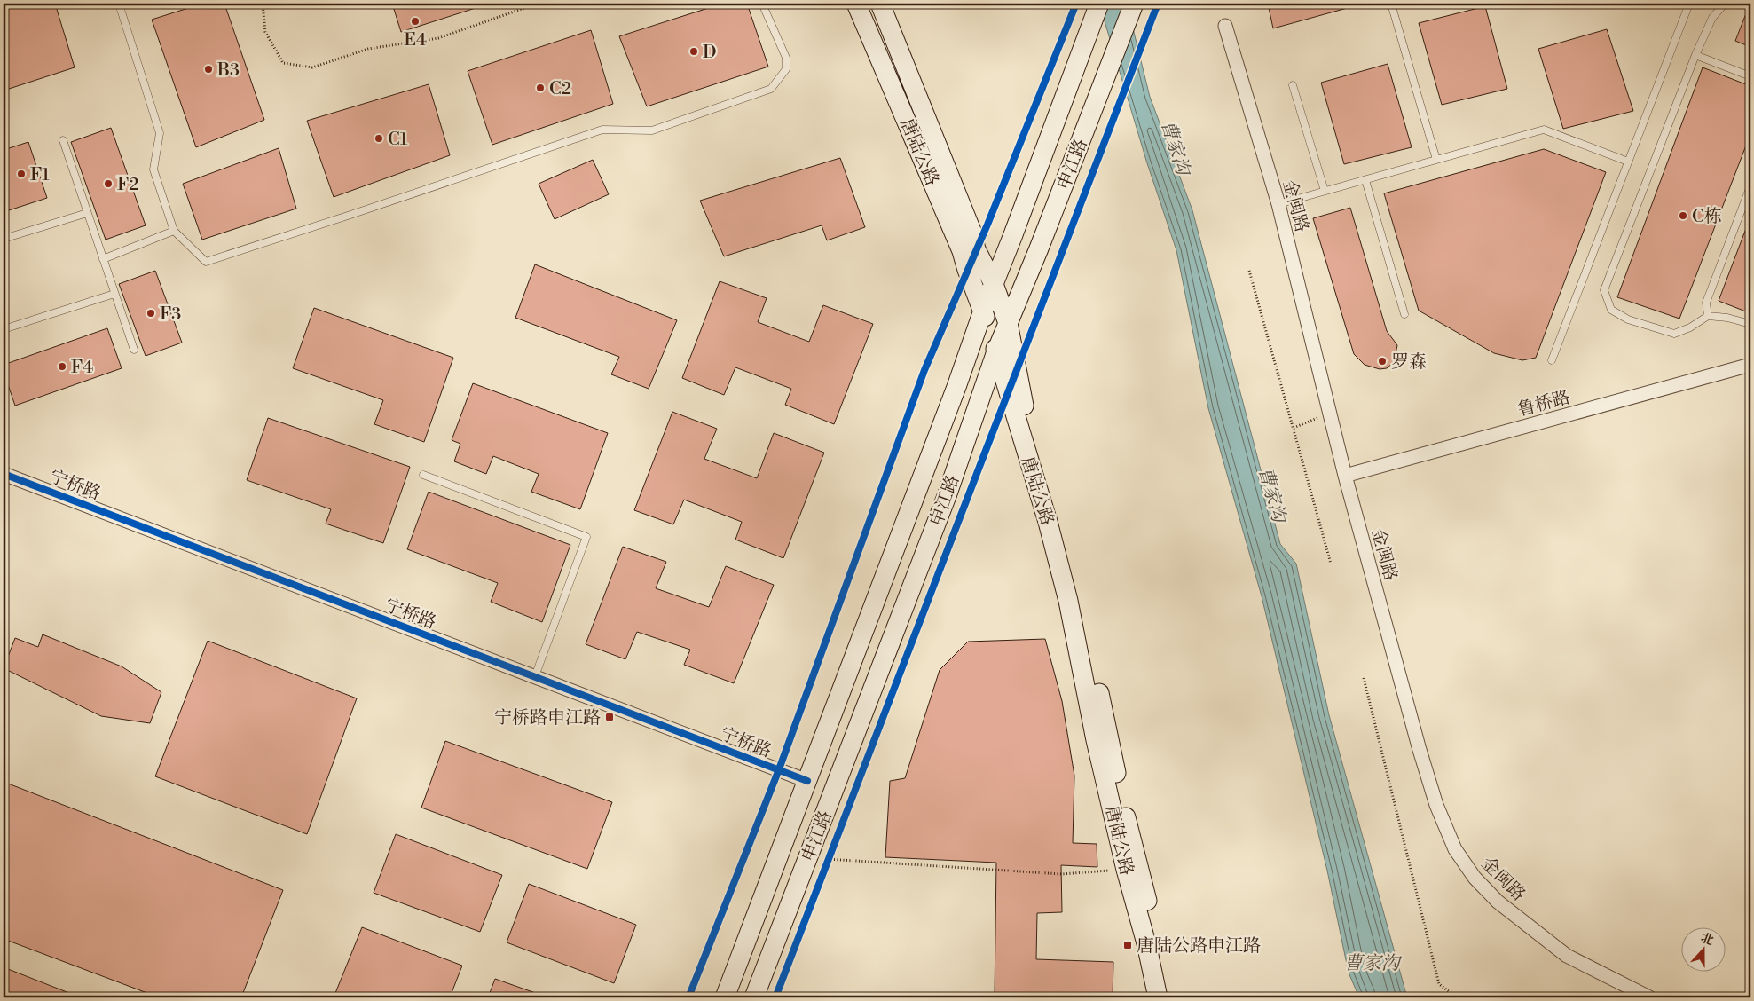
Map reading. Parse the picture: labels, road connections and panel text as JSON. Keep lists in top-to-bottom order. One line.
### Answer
{"streets":{"main road":["唐陆公路","申江路"],"street":["金闽路","鲁桥路","宁桥路"]},"crossings":[["唐陆公路","申江路"],["申江路","宁桥路"],["金闽路","鲁桥路"]],"water":["曹家沟"],"places":{"other":["E4","D","B3","C2","C1","F1","F2","C栋","F3","罗森","F4"],"transit":["宁桥路申江路","唐陆公路申江路"]},"north":"top"}
